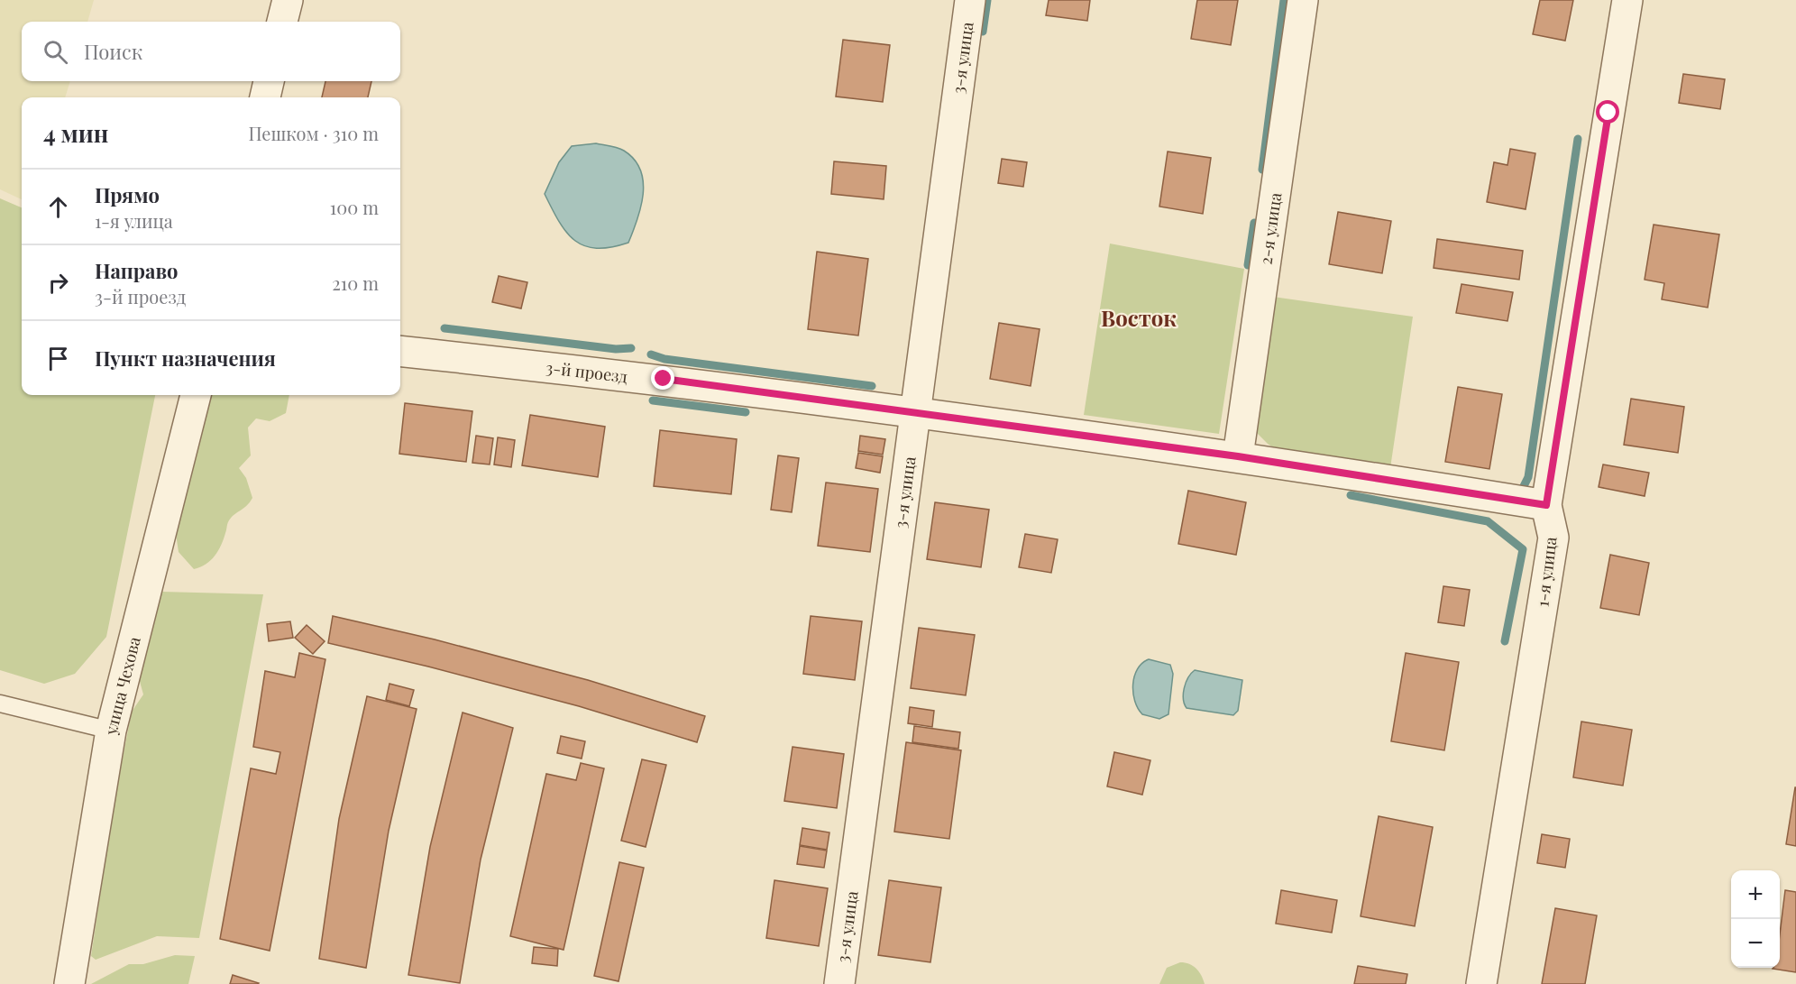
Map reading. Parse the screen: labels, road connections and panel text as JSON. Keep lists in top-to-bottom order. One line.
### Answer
{"streets":{"street":["3-я улица","2-я улица","3-й проезд","1-я улица","улица Чехова"]},"crossings":[["3-я улица","3-й проезд"],["2-я улица","3-й проезд"],["3-й проезд","1-я улица"]],"districts":["Восток"],"page":{"search":"Поиск","heading":["4 мин","Пешком · 310 m"],"list":[["Прямо","1-я улица","100 m"],["Направо","3-й проезд","210 m"],"Пункт назначения"],"map_buttons":["+","−"]}}
